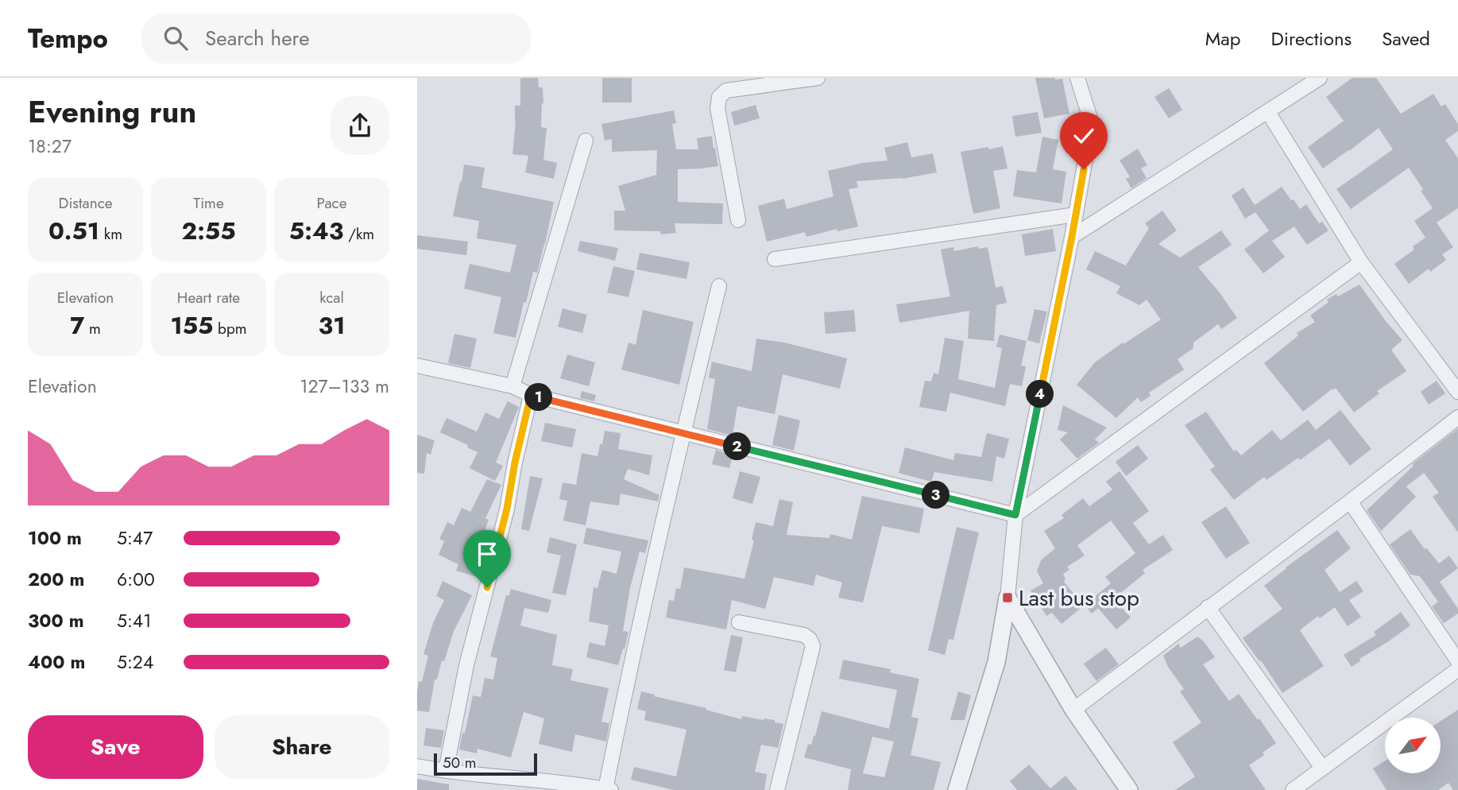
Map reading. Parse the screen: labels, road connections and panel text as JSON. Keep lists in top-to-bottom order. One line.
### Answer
{"places":{"transit":["Last bus stop"]},"scale_bar":"50 m","north":"top right","page":{"header":"Tempo","search":"Search here","nav":["Map","Directions","Saved"],"heading":["Evening run","18:27"],"stats":[["Distance","0.51 km"],["Time","2:55"],["Pace","5:43 /km"],["Elevation","7 m"],["Heart rate","155 bpm"],["kcal","31"]],"chart":["Elevation","127–133 m"],"pins":["4","1","2","3"],"list":[{"name":"100 m","note":"5:47"},{"name":"200 m","note":"6:00"},{"name":"300 m","note":"5:41"},{"name":"400 m","note":"5:24"}],"buttons":["Save","Share"],"scale":"50 m"}}
